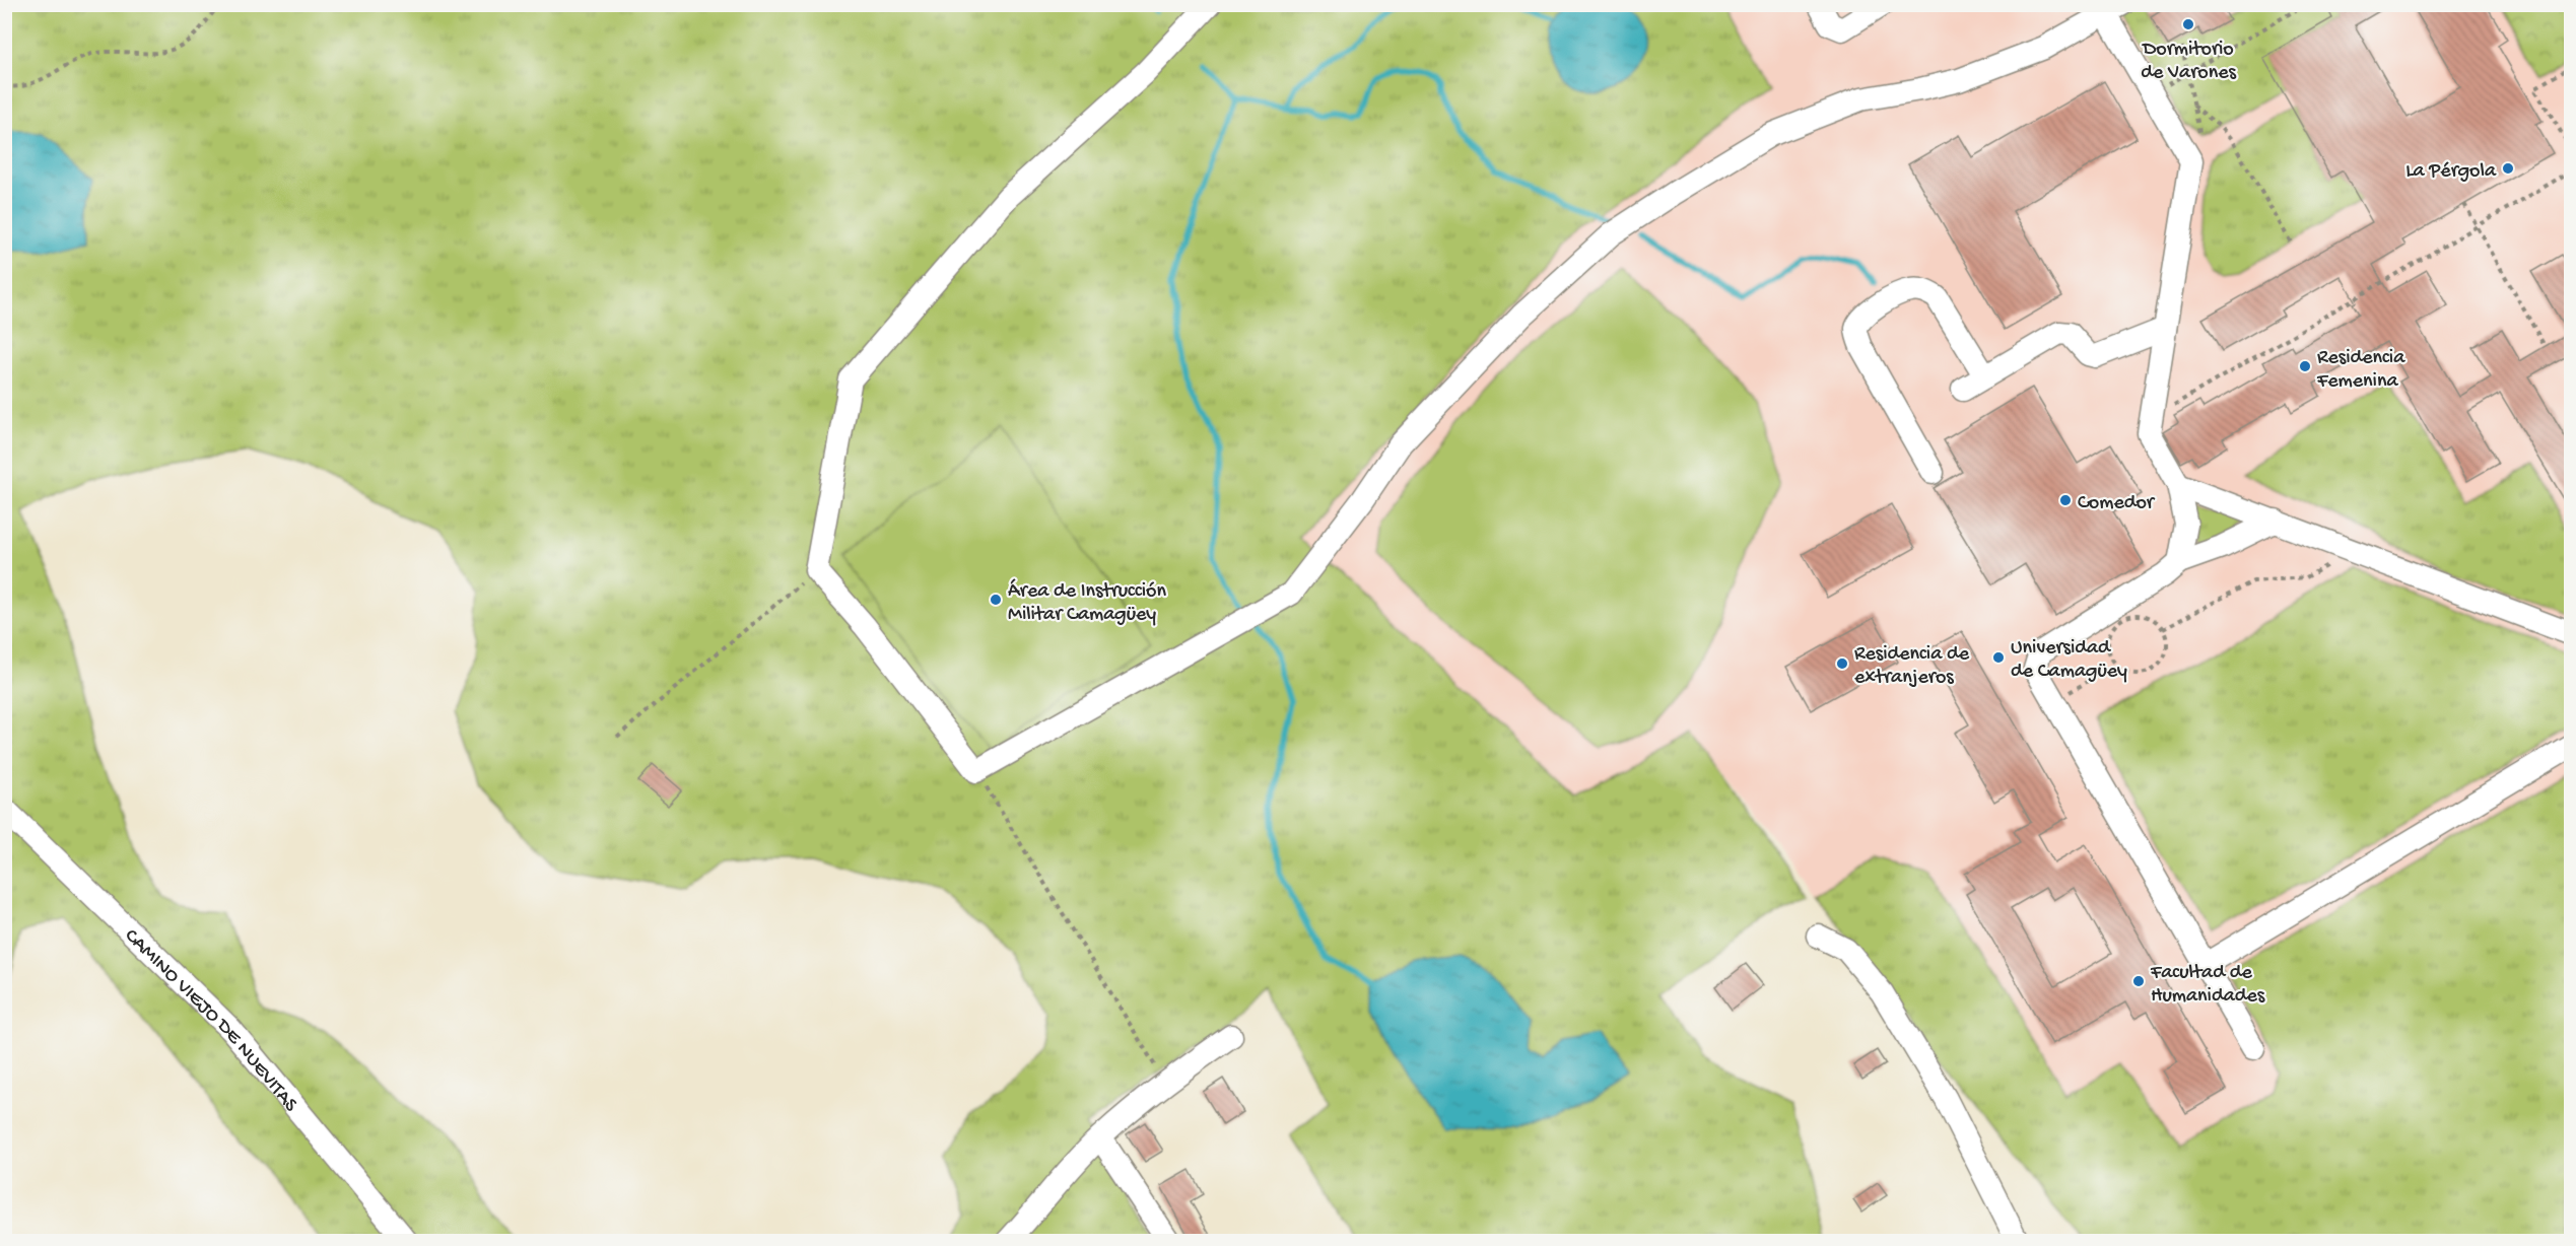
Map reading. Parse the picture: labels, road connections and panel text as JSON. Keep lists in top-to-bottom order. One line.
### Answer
{"streets":{"street":["CAMINO VIEJO DE NUEVITAS"]},"places":["Dormitorio de Varones","La Pérgola","Residencia Femenina","Comedor","Área de Instrucción Militar Camagüey","Universidad de Camagüey","Residencia de extranjeros","Facultad de Humanidades"]}
